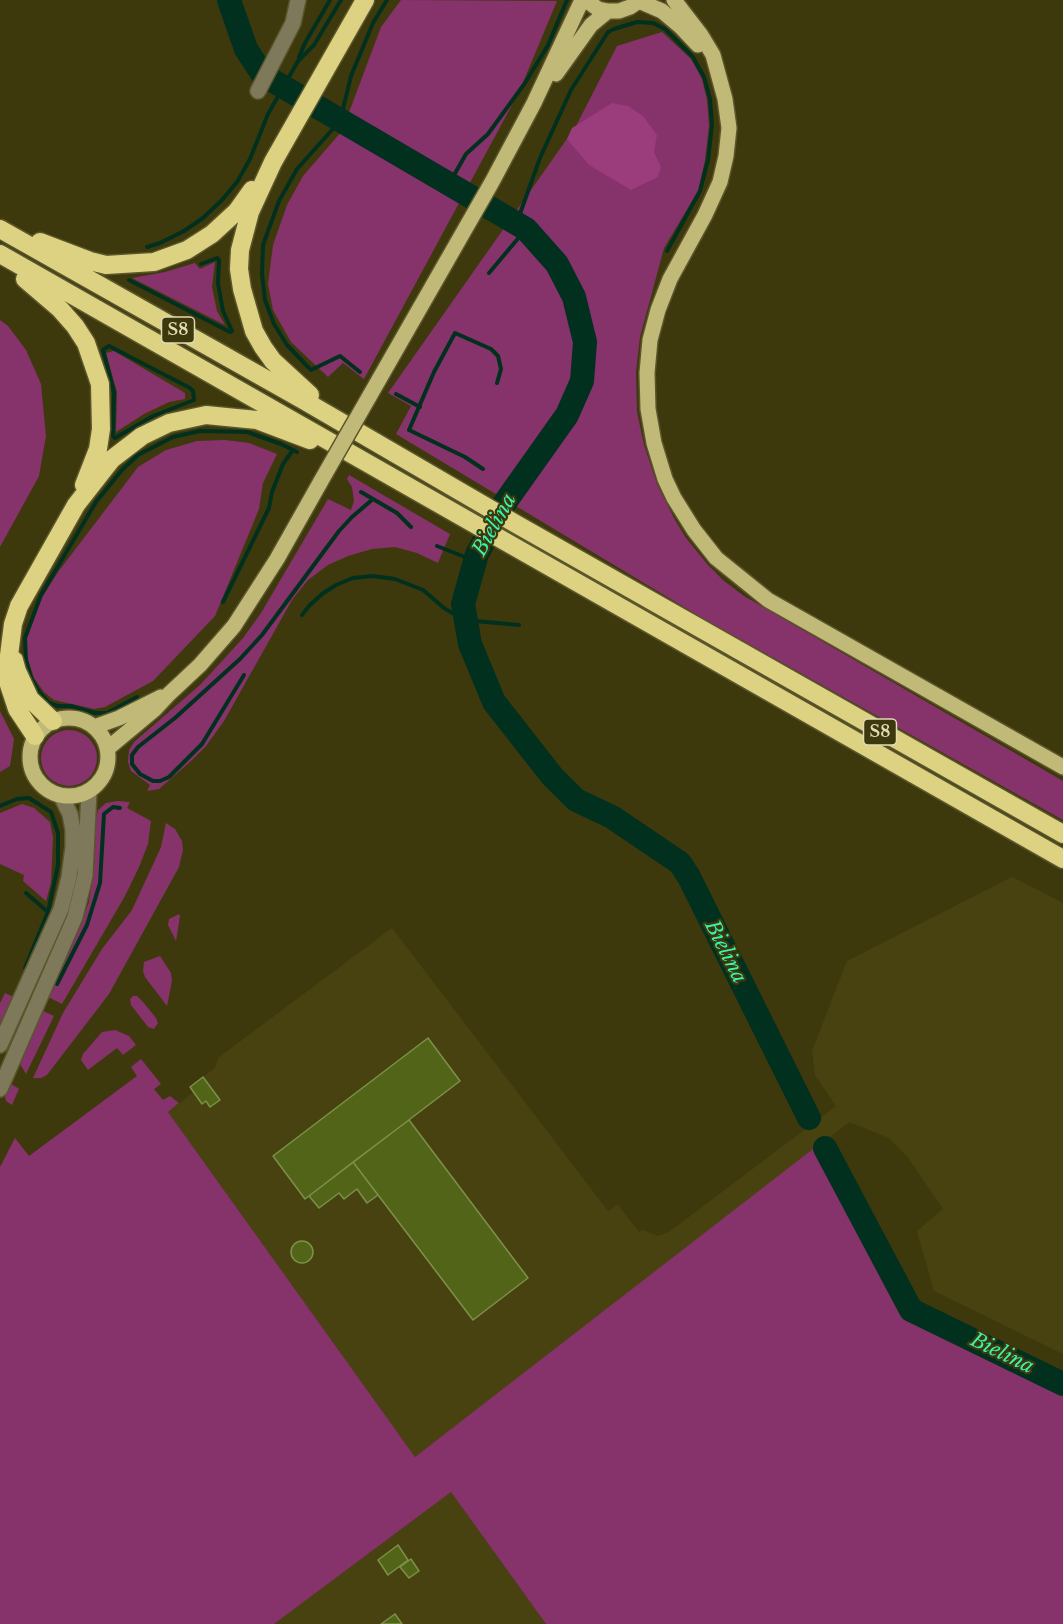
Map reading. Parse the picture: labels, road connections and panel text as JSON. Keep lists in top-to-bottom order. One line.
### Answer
{"streets":{"highway":["S8"]},"water":["Bielina"]}
